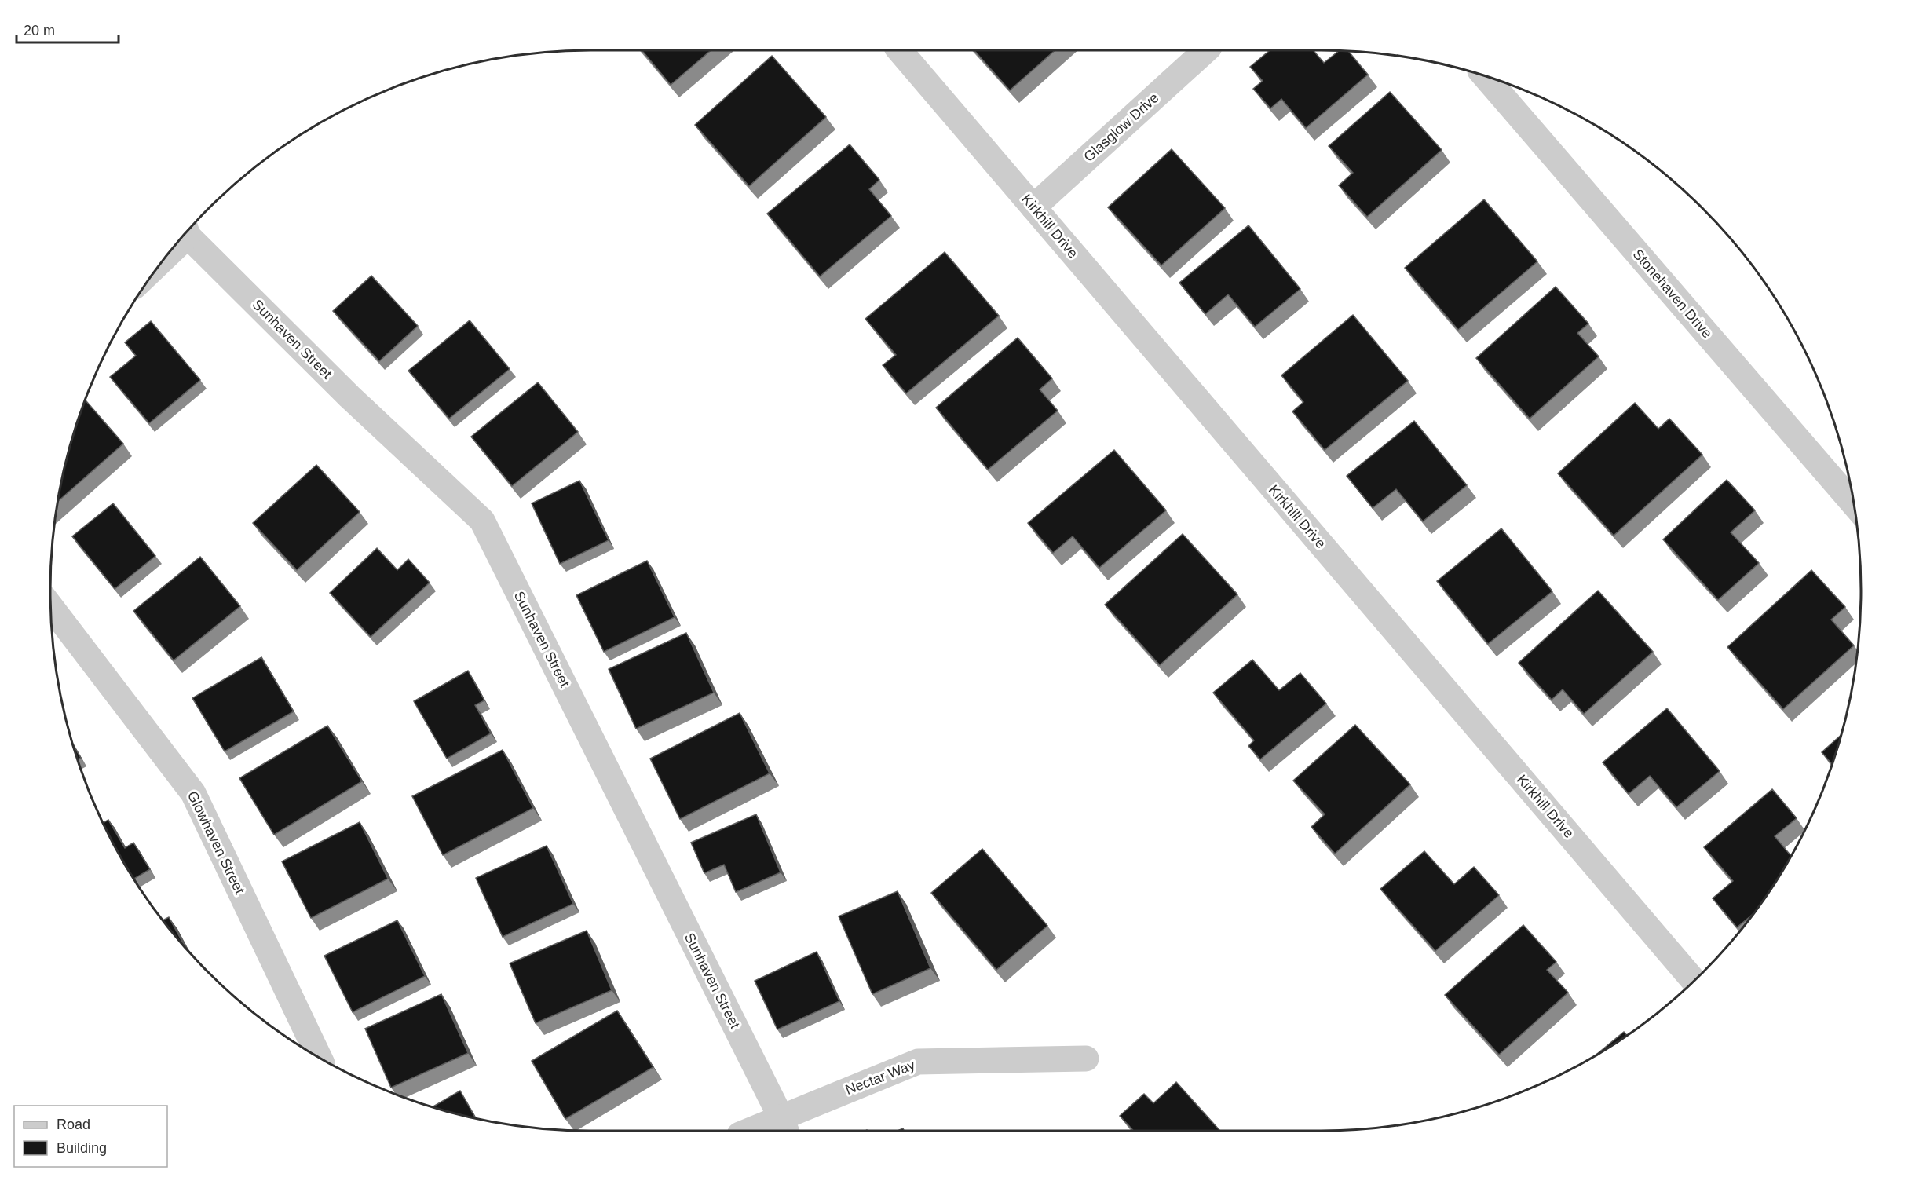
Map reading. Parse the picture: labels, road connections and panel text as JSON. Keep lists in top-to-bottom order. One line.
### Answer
{"streets":{"street":["Glasglow Drive","Kirkhill Drive","Stonehaven Drive","Sunhaven Street","Glowhaven Street","Nectar Way"]},"crossings":[["Glasglow Drive","Kirkhill Drive"],["Sunhaven Street","Nectar Way"]],"legend":["Road","Building"],"scale_bar":"20 m"}
